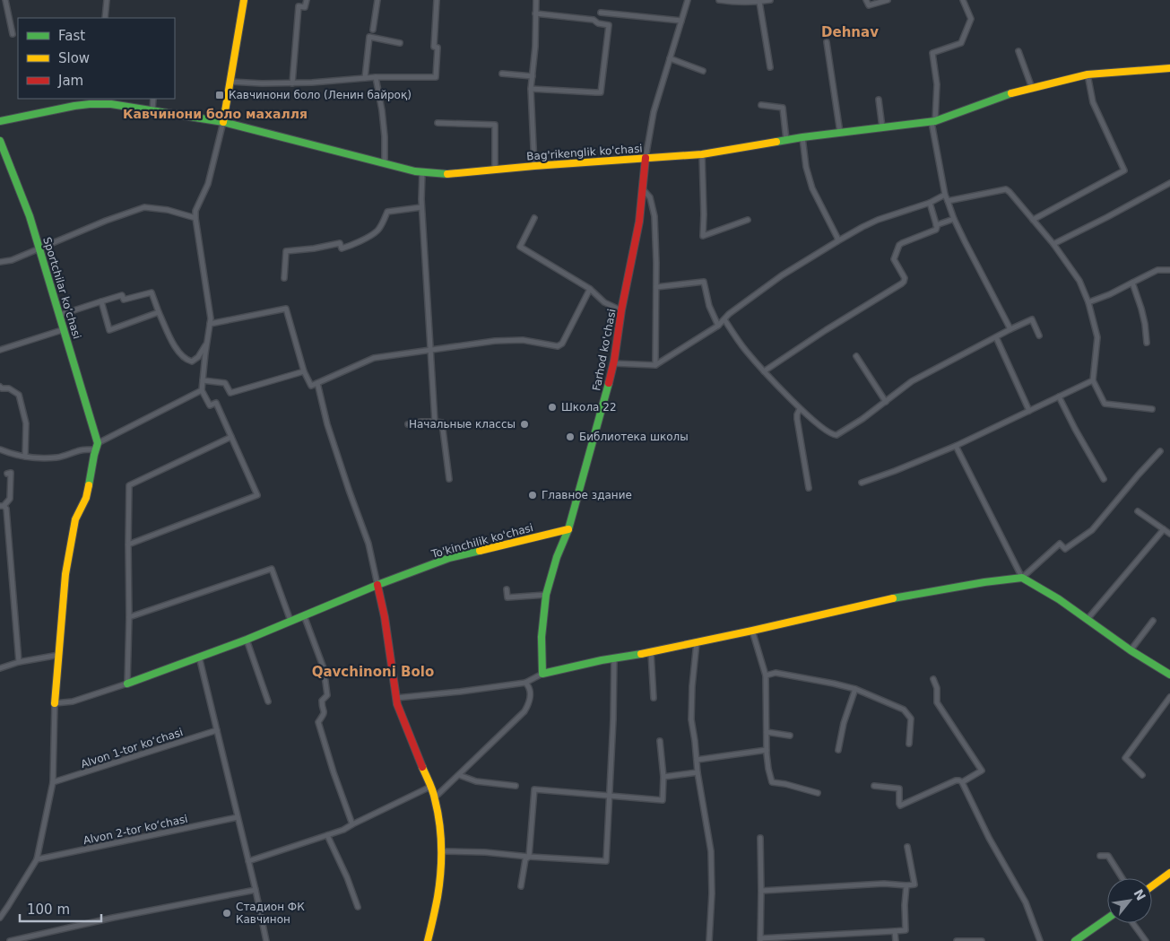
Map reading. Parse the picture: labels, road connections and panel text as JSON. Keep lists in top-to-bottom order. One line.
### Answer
{"streets":{"street":["Bag'rikenglik ko'chasi","Sportchilar ko‘chasi","Farhod ko'chasi","To'kinchilik ko'chasi","Alvon 1-tor ko‘chasi","Alvon 2-tor ko‘chasi"]},"crossings":[["Bag'rikenglik ko'chasi","Farhod ko'chasi"],["Farhod ko'chasi","To'kinchilik ko'chasi"]],"districts":["Dehnav","Кавчинони боло махалля","Qavchinoni Bolo"],"places":{"transit":["Кавчинони боло (Ленин байроқ)"],"other":["Школа 22","Начальные классы","Библиотека школы","Главное здание","Стадион ФК Кавчинон"]},"legend":["Fast","Slow","Jam"],"scale_bar":"100 m","north":"top right"}
